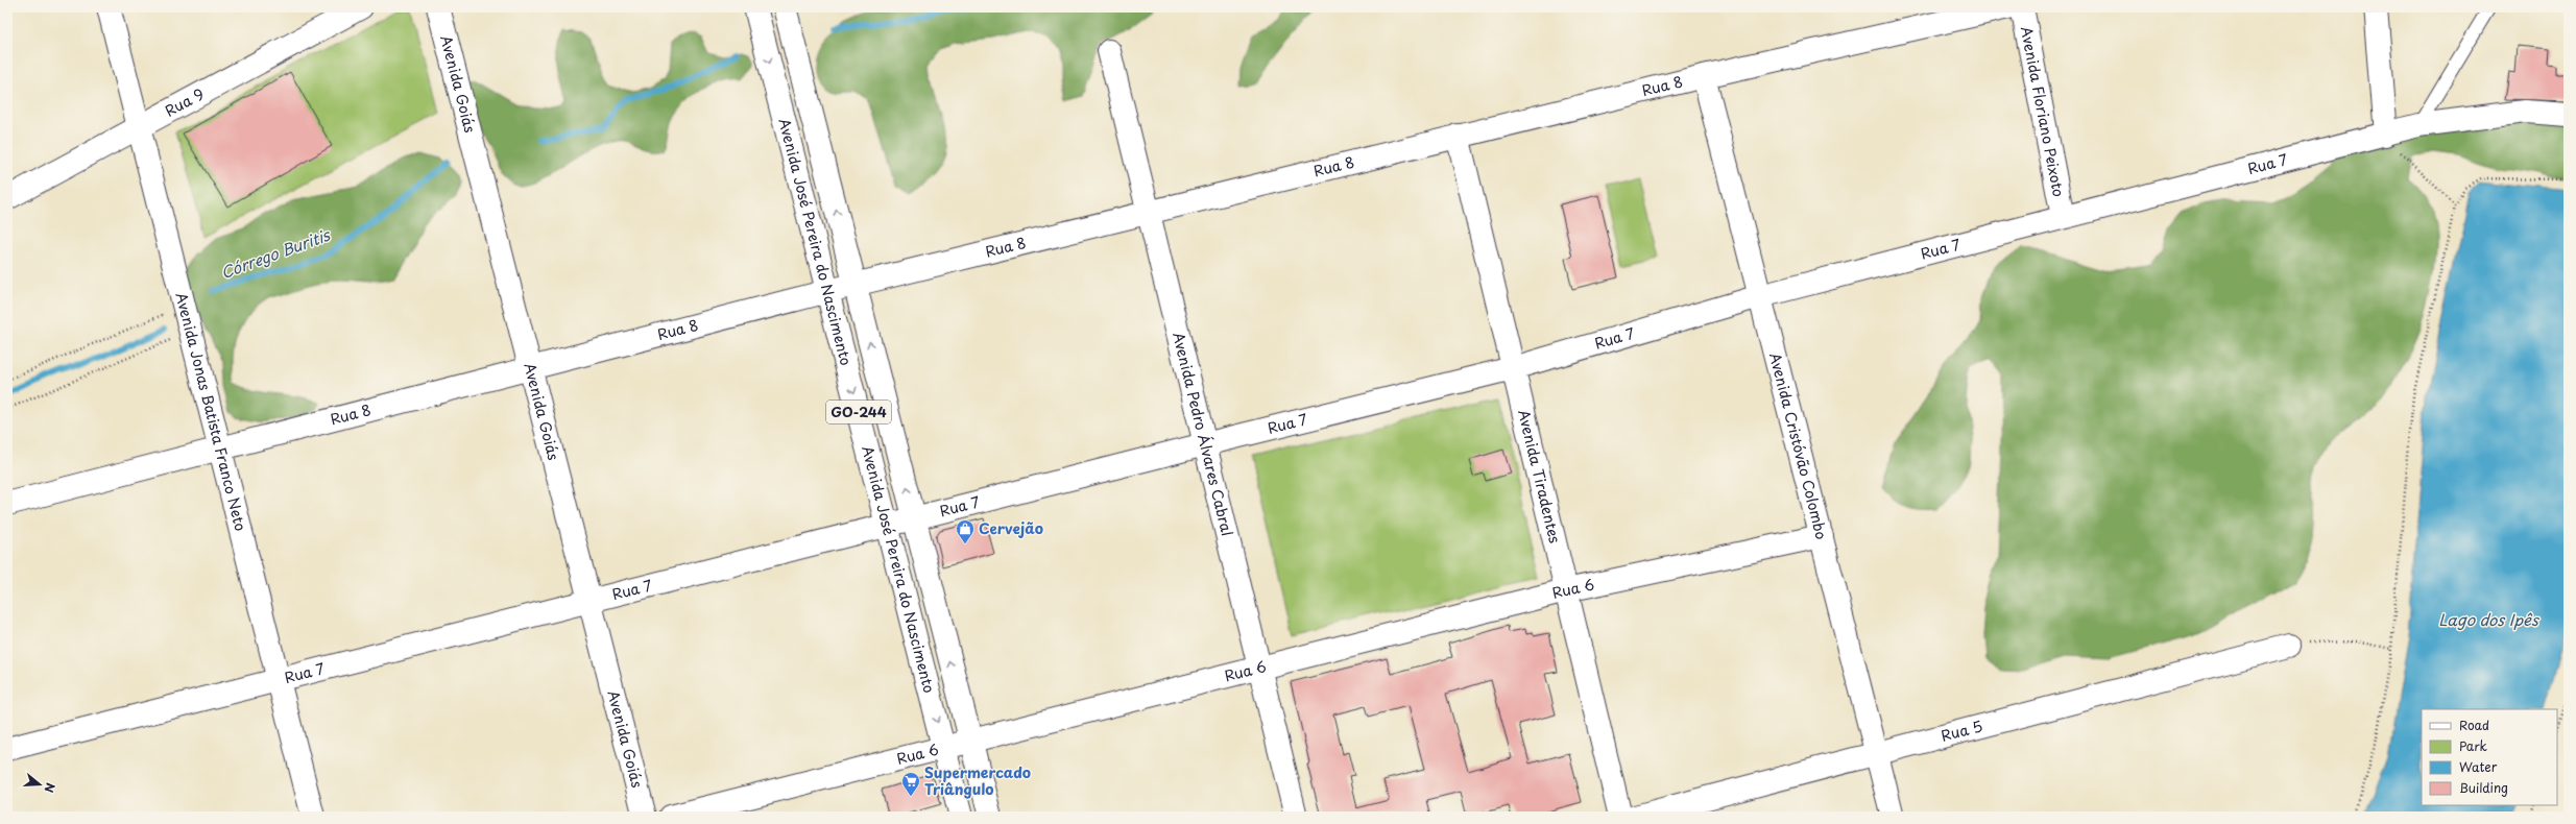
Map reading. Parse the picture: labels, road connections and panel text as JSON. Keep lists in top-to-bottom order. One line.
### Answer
{"streets":{"street":["Avenida Goiás","Rua 8","Rua 9","Avenida Floriano Peixoto","Rua 7","Avenida José Pereira do Nascimento","Avenida Jonas Batista Franco Neto","GO-244","Avenida Pedro Álvares Cabral","Avenida Cristóvão Colombo","Avenida Tiradentes","Rua 6","Rua 5"]},"crossings":[["Avenida Goiás","Rua 8"],["Avenida Goiás","Rua 7"],["Rua 8","Avenida José Pereira do Nascimento"],["Rua 8","Avenida Jonas Batista Franco Neto"],["Rua 8","Avenida Pedro Álvares Cabral"],["Rua 8","Avenida Cristóvão Colombo"],["Rua 8","Avenida Tiradentes"],["Rua 9","Avenida Jonas Batista Franco Neto"],["Avenida Floriano Peixoto","Rua 7"],["Rua 7","Avenida José Pereira do Nascimento"],["Rua 7","Avenida Jonas Batista Franco Neto"],["Rua 7","Avenida Pedro Álvares Cabral"],["Rua 7","Avenida Cristóvão Colombo"],["Rua 7","Avenida Tiradentes"],["Avenida José Pereira do Nascimento","Rua 6"],["Avenida Pedro Álvares Cabral","Rua 6"],["Avenida Cristóvão Colombo","Rua 6"],["Avenida Cristóvão Colombo","Rua 5"],["Avenida Tiradentes","Rua 6"]],"water":["Córrego Buritis","Lago dos Ipês"],"places":{"shop":["Cervejão"],"supermarket":["Supermercado Triângulo"]},"legend":["Road","Park","Water","Building"],"north":"right"}
